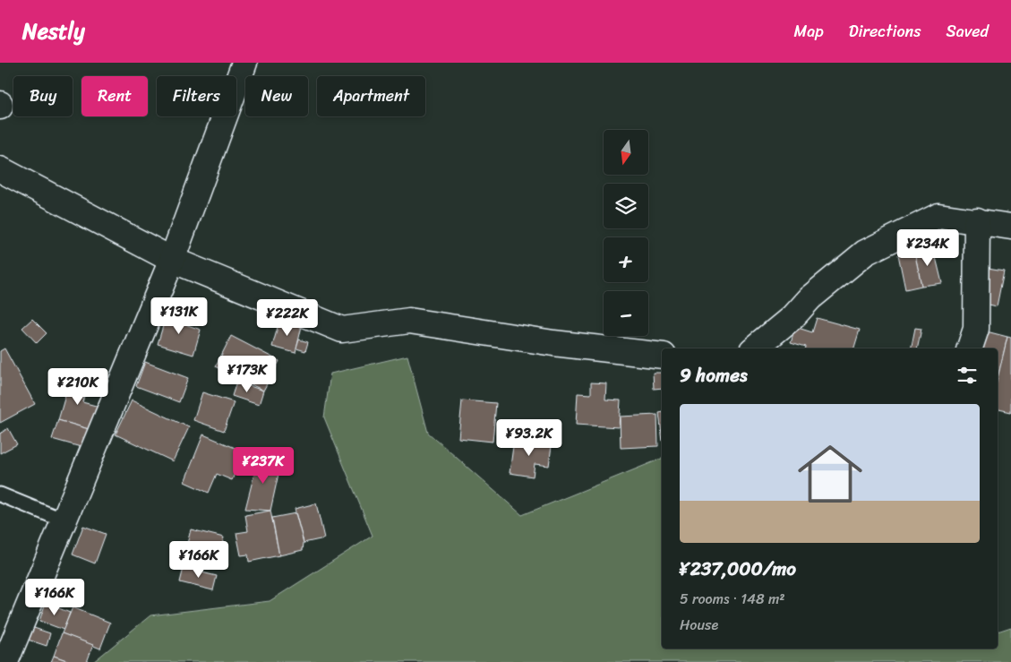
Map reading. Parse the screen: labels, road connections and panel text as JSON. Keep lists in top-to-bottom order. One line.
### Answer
{"north":"bottom","page":{"header":"Nestly","nav":["Map","Directions","Saved"],"chip":["Buy","Rent","Filters","New","Apartment"],"map_buttons":["+","−"],"price":["¥234K","¥131K","¥222K","¥173K","¥210K","¥93.2K","¥237K","¥166K","¥166K"],"heading":"9 homes","list":[{"name":"¥237,000/mo","note":"5 rooms · 148 m² · House"}]}}
